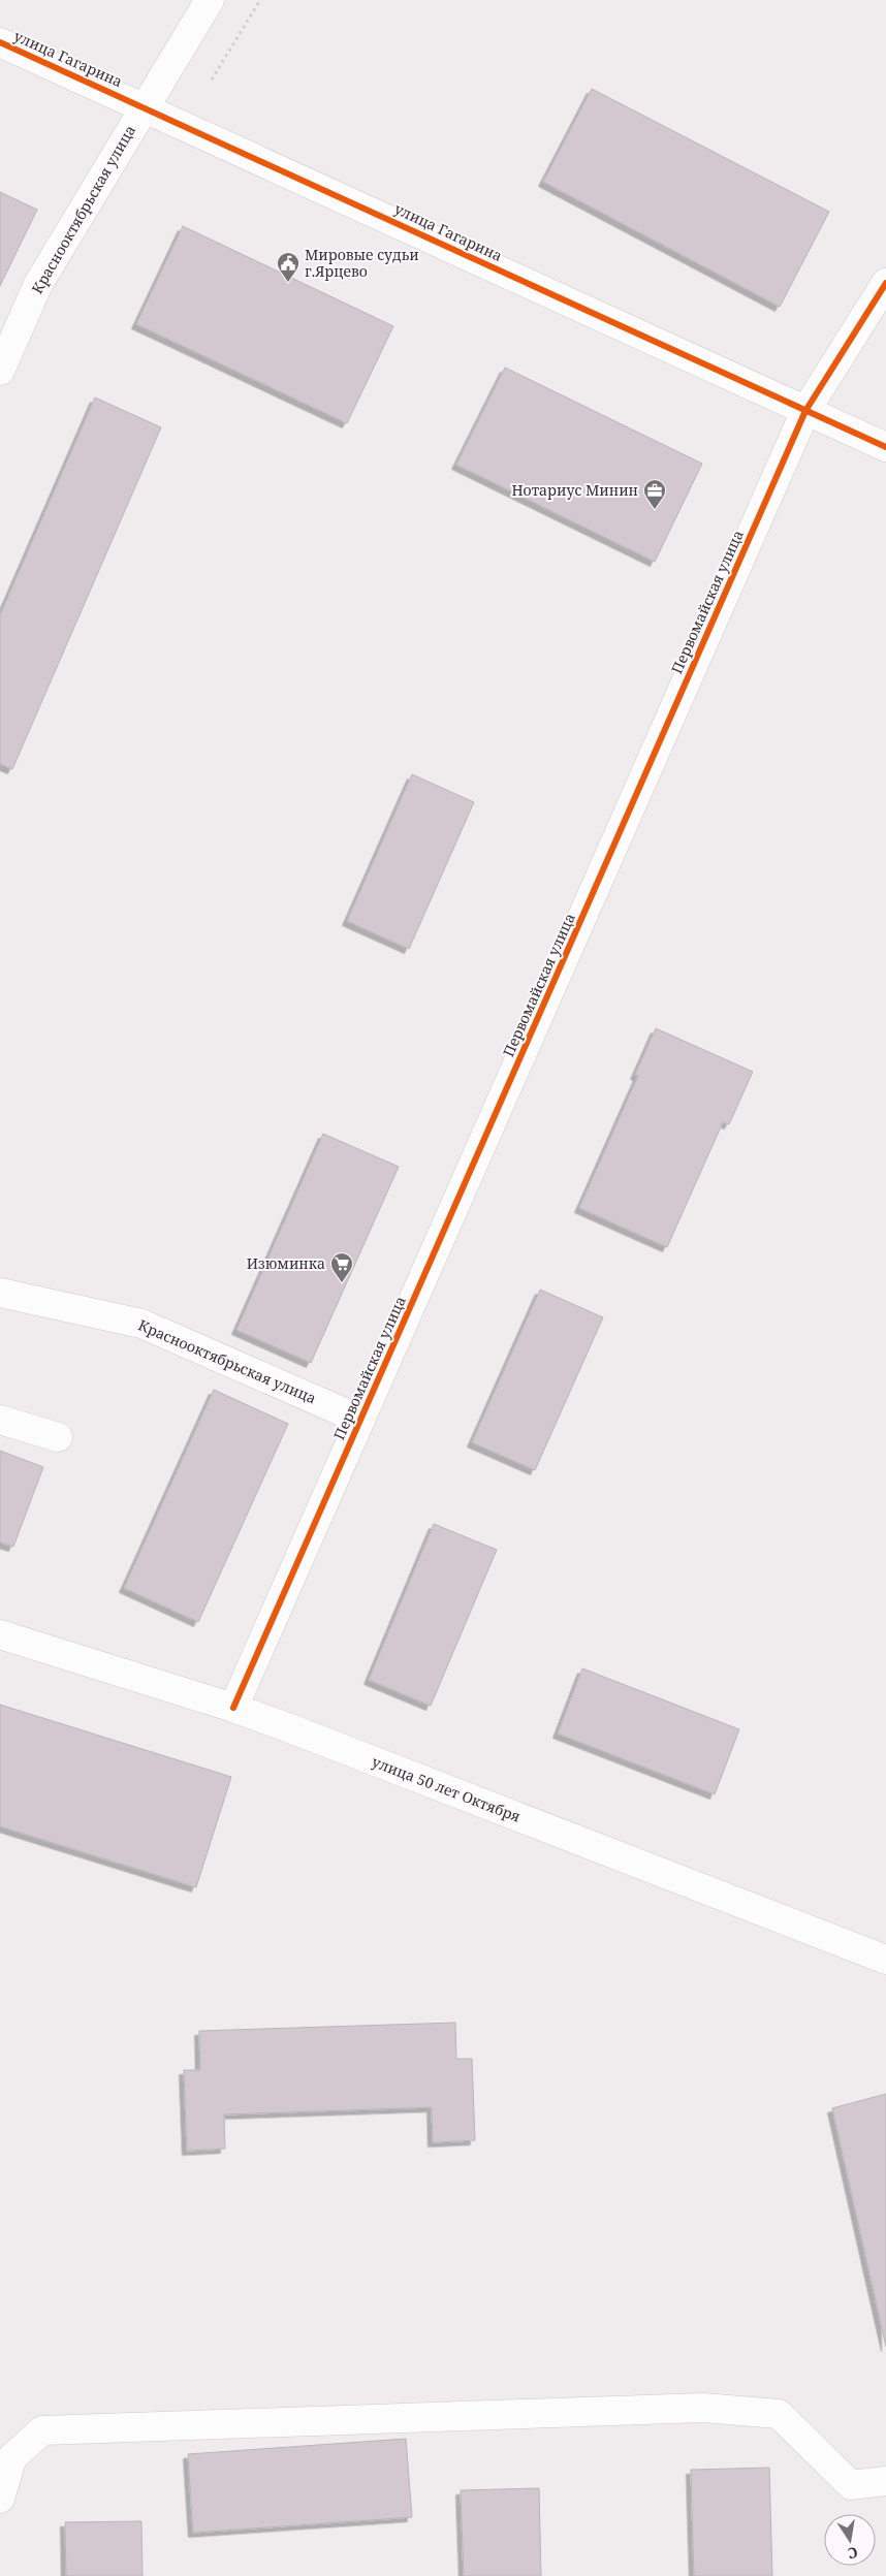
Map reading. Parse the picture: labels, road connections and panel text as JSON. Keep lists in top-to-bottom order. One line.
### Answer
{"streets":{"street":["улица Гагарина","Краснооктябрьская улица","Первомайская улица","улица 50 лет Октября"]},"crossings":[["улица Гагарина","Краснооктябрьская улица"],["улица Гагарина","Первомайская улица"],["Краснооктябрьская улица","Первомайская улица"],["Первомайская улица","улица 50 лет Октября"]],"places":{"public building":["Мировые судьи г.Ярцево"],"office":["Нотариус Минин"],"supermarket":["Изюминка"]},"north":"bottom"}
